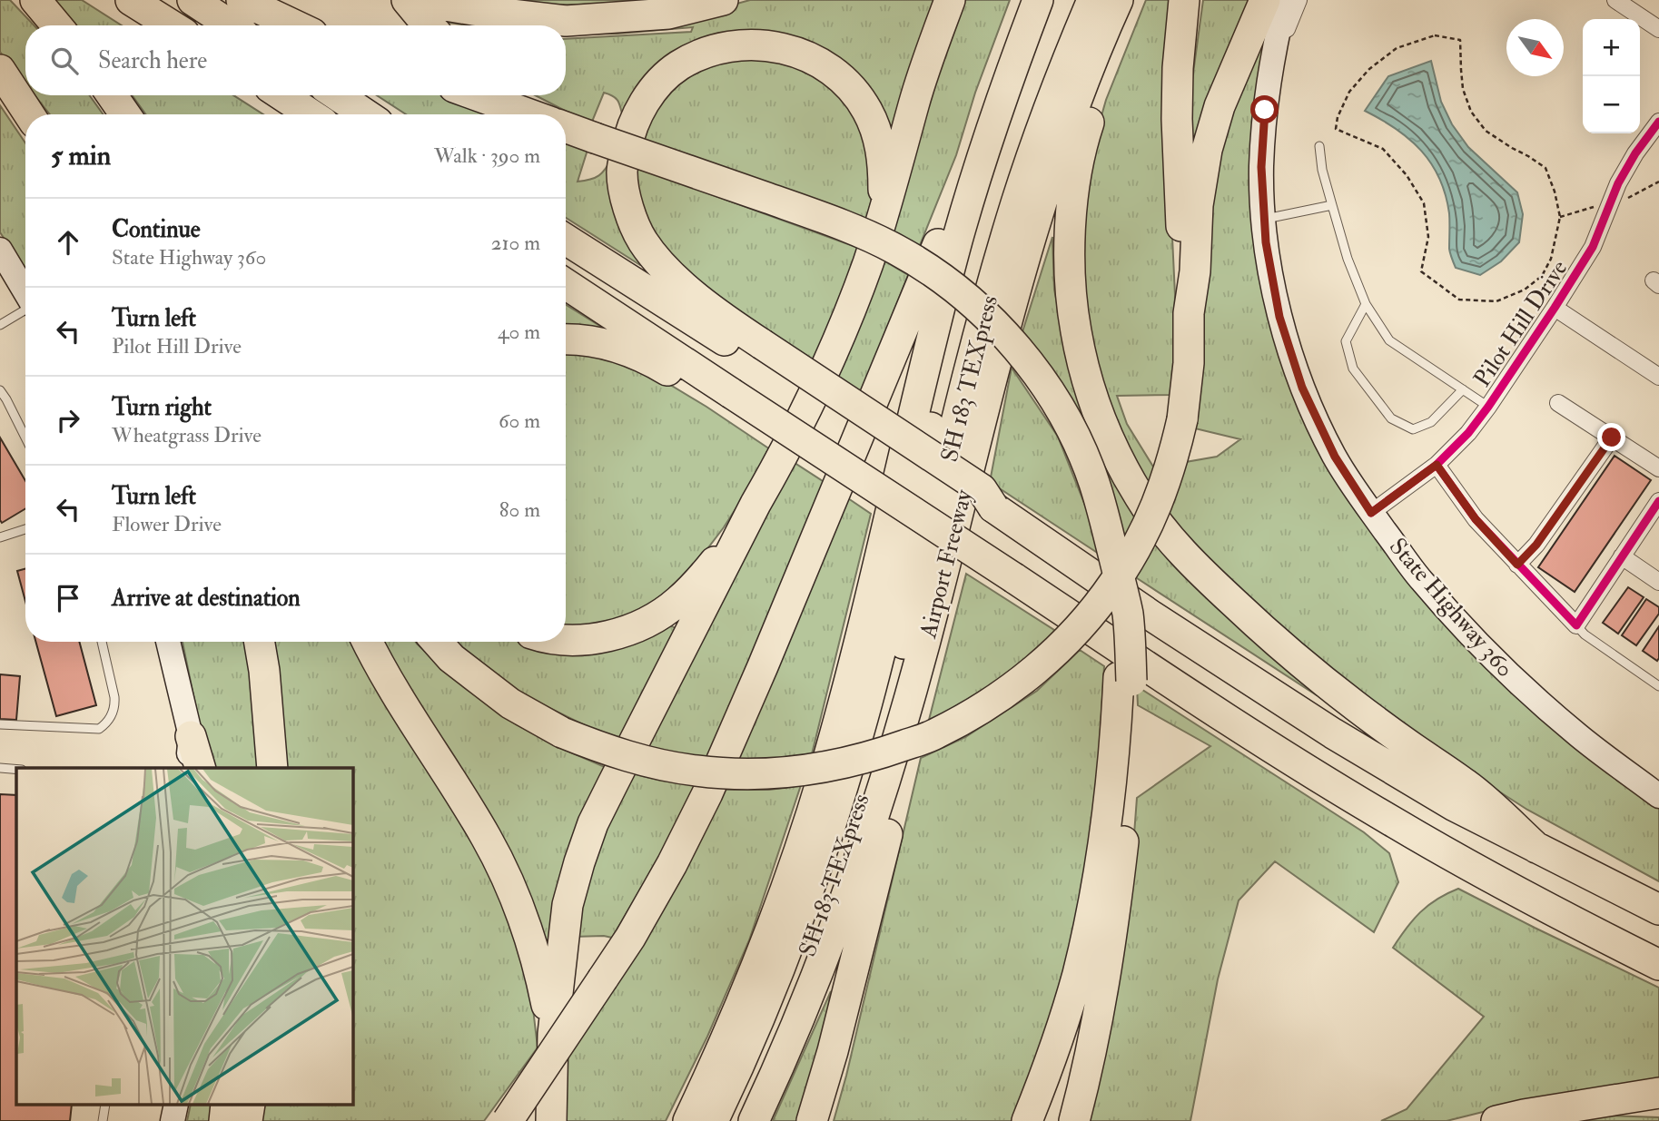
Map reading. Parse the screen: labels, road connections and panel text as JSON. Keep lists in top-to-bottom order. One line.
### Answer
{"streets":{"highway":["SH 183 TEXpress","Airport Freeway"],"main road":["State Highway 360"],"street":["Pilot Hill Drive"]},"crossings":[["Pilot Hill Drive","State Highway 360"]],"north":"bottom right","page":{"map_buttons":["+","−"],"search":"Search here","heading":["5 min","Walk · 390 m"],"list":[["Continue","State Highway 360","210 m"],["Turn left","Pilot Hill Drive","40 m"],["Turn right","Wheatgrass Drive","60 m"],["Turn left","Flower Drive","80 m"],"Arrive at destination"]}}
